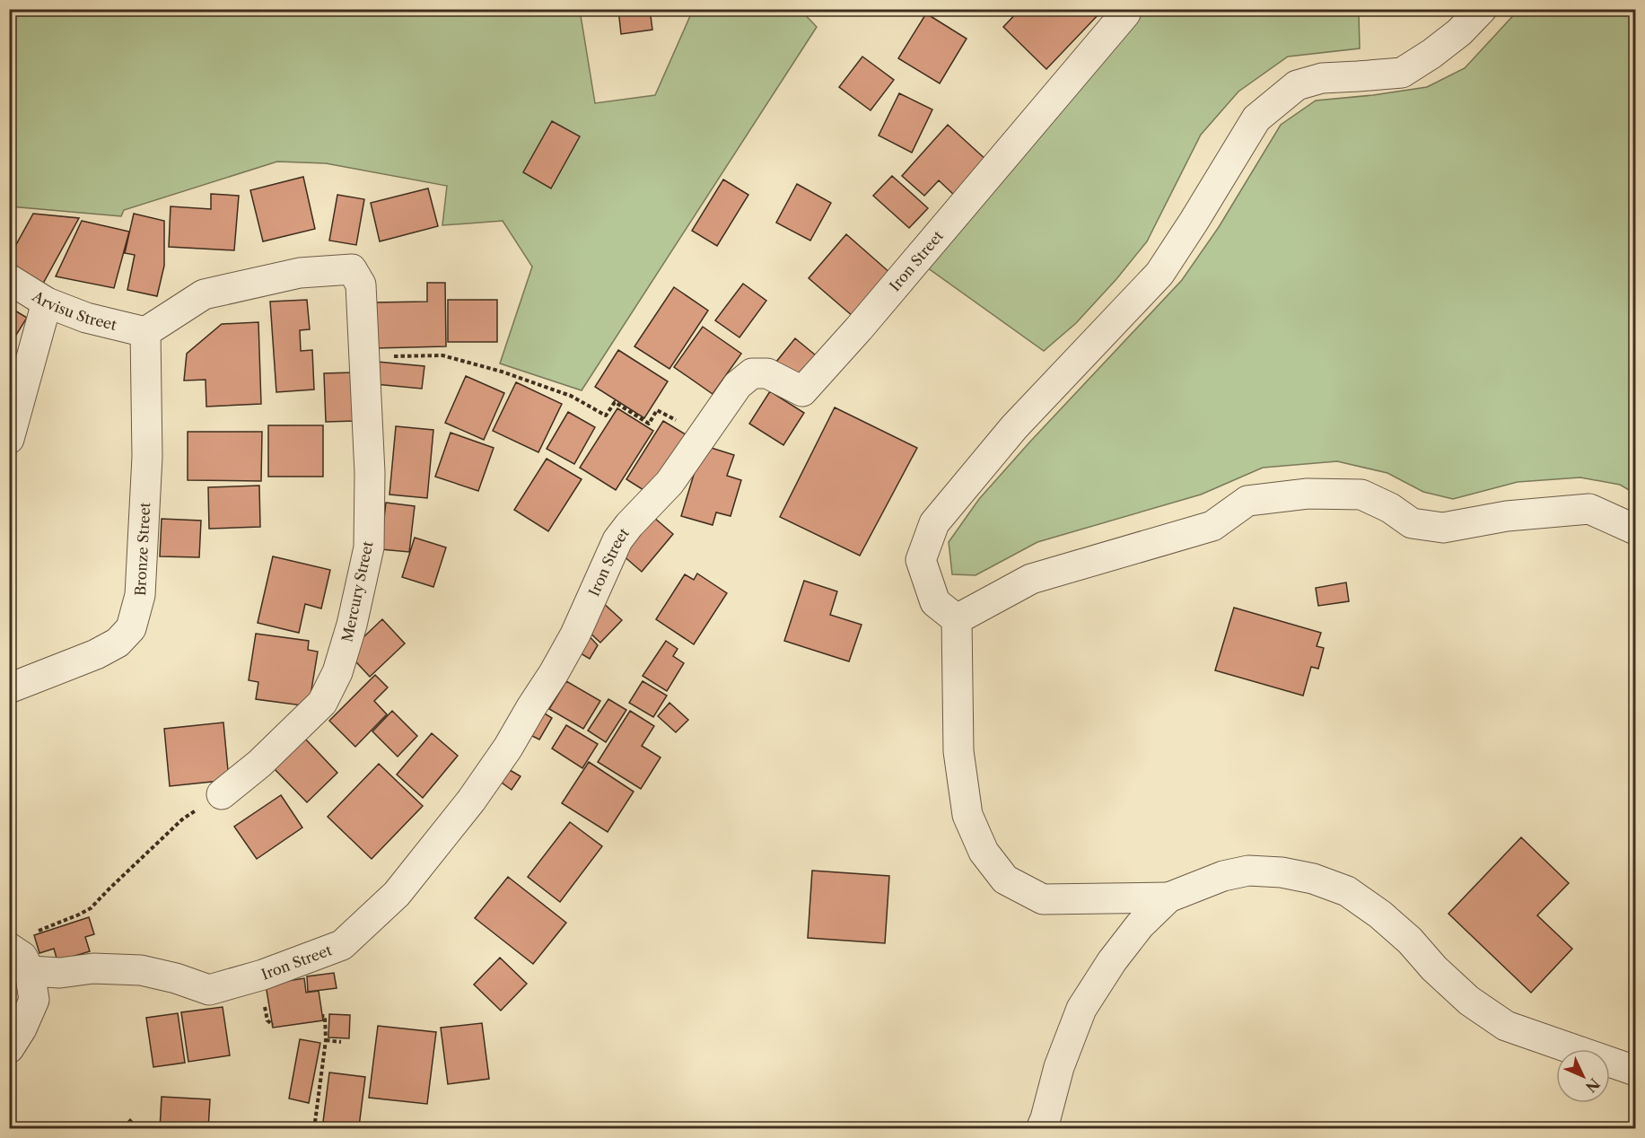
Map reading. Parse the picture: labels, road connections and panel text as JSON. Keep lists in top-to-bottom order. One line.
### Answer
{"streets":{"street":["Iron Street","Arvisu Street","Bronze Street","Mercury Street"]},"crossings":[["Arvisu Street","Bronze Street"],["Arvisu Street","Mercury Street"],["Bronze Street","Mercury Street"]],"north":"bottom right"}
